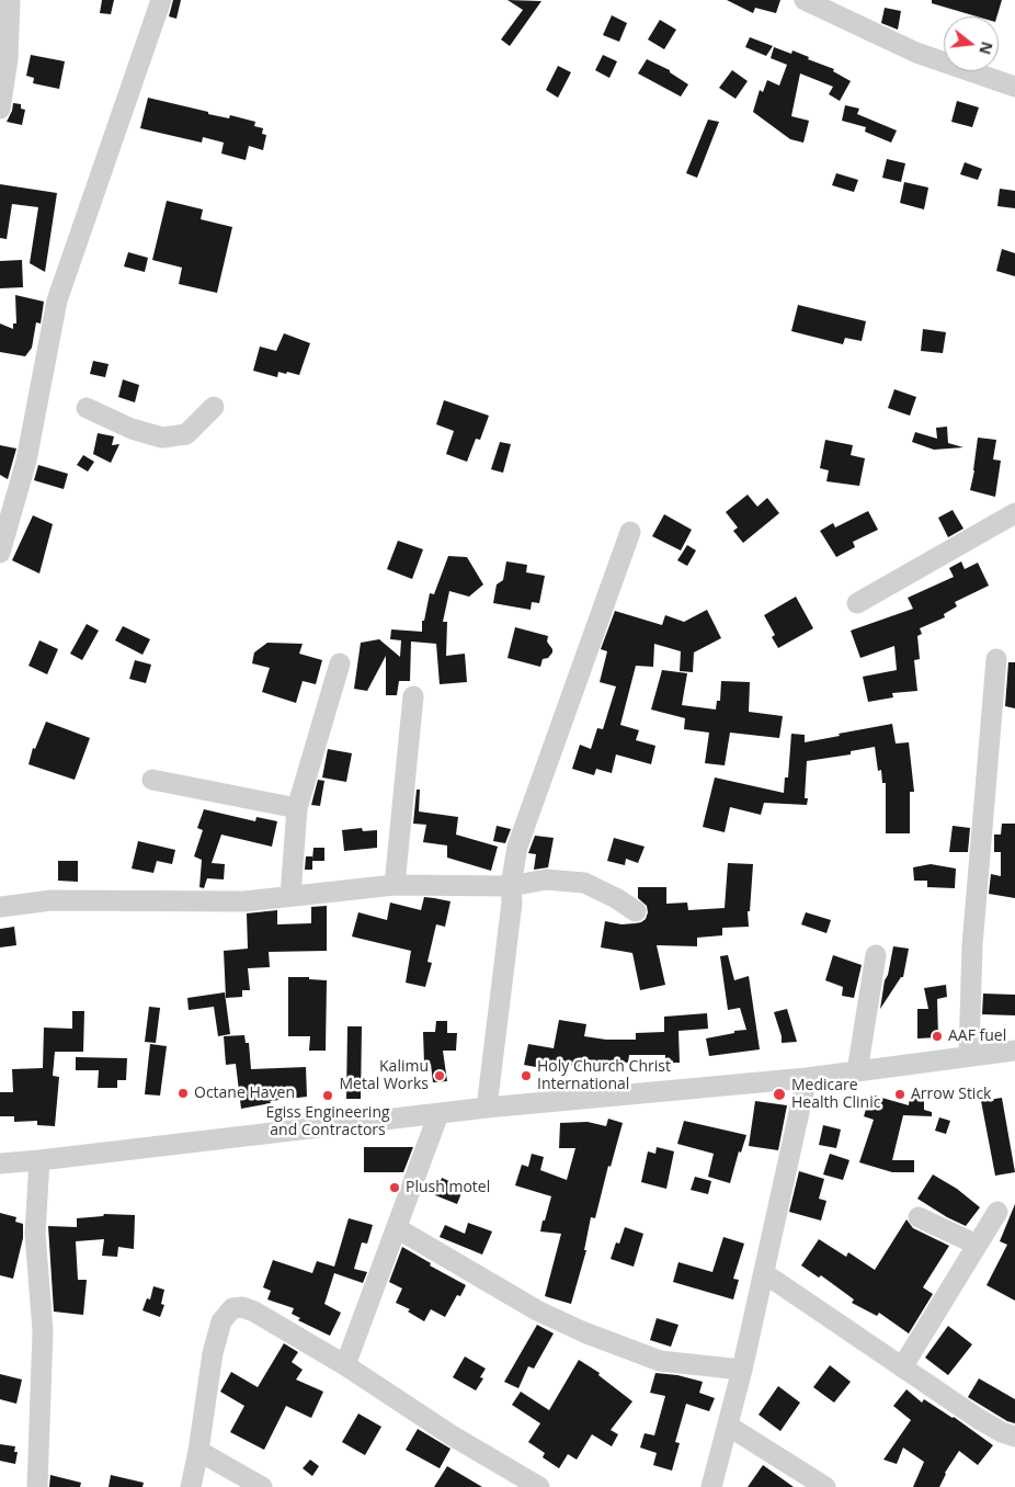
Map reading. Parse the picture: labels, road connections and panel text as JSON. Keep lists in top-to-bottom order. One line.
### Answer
{"places":["AAF fuel","Kalimu Metal Works","Holy Church Christ International","Octane Haven","Medicare Health Clinic","Arrow Stick","Egiss Engineering and Contractors","Plush motel"],"north":"right"}
